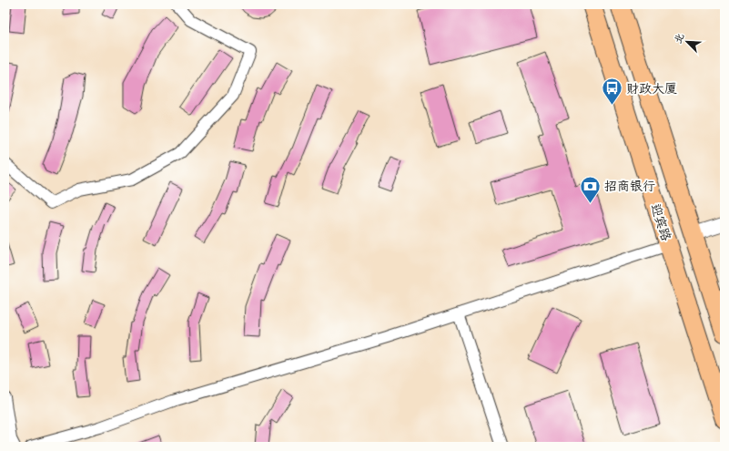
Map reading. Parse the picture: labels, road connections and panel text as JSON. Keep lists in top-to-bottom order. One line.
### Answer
{"streets":{"highway":["迎宾路"]},"places":{"bus stop":["财政大厦"],"bank":["招商银行"]},"north":"top left"}
